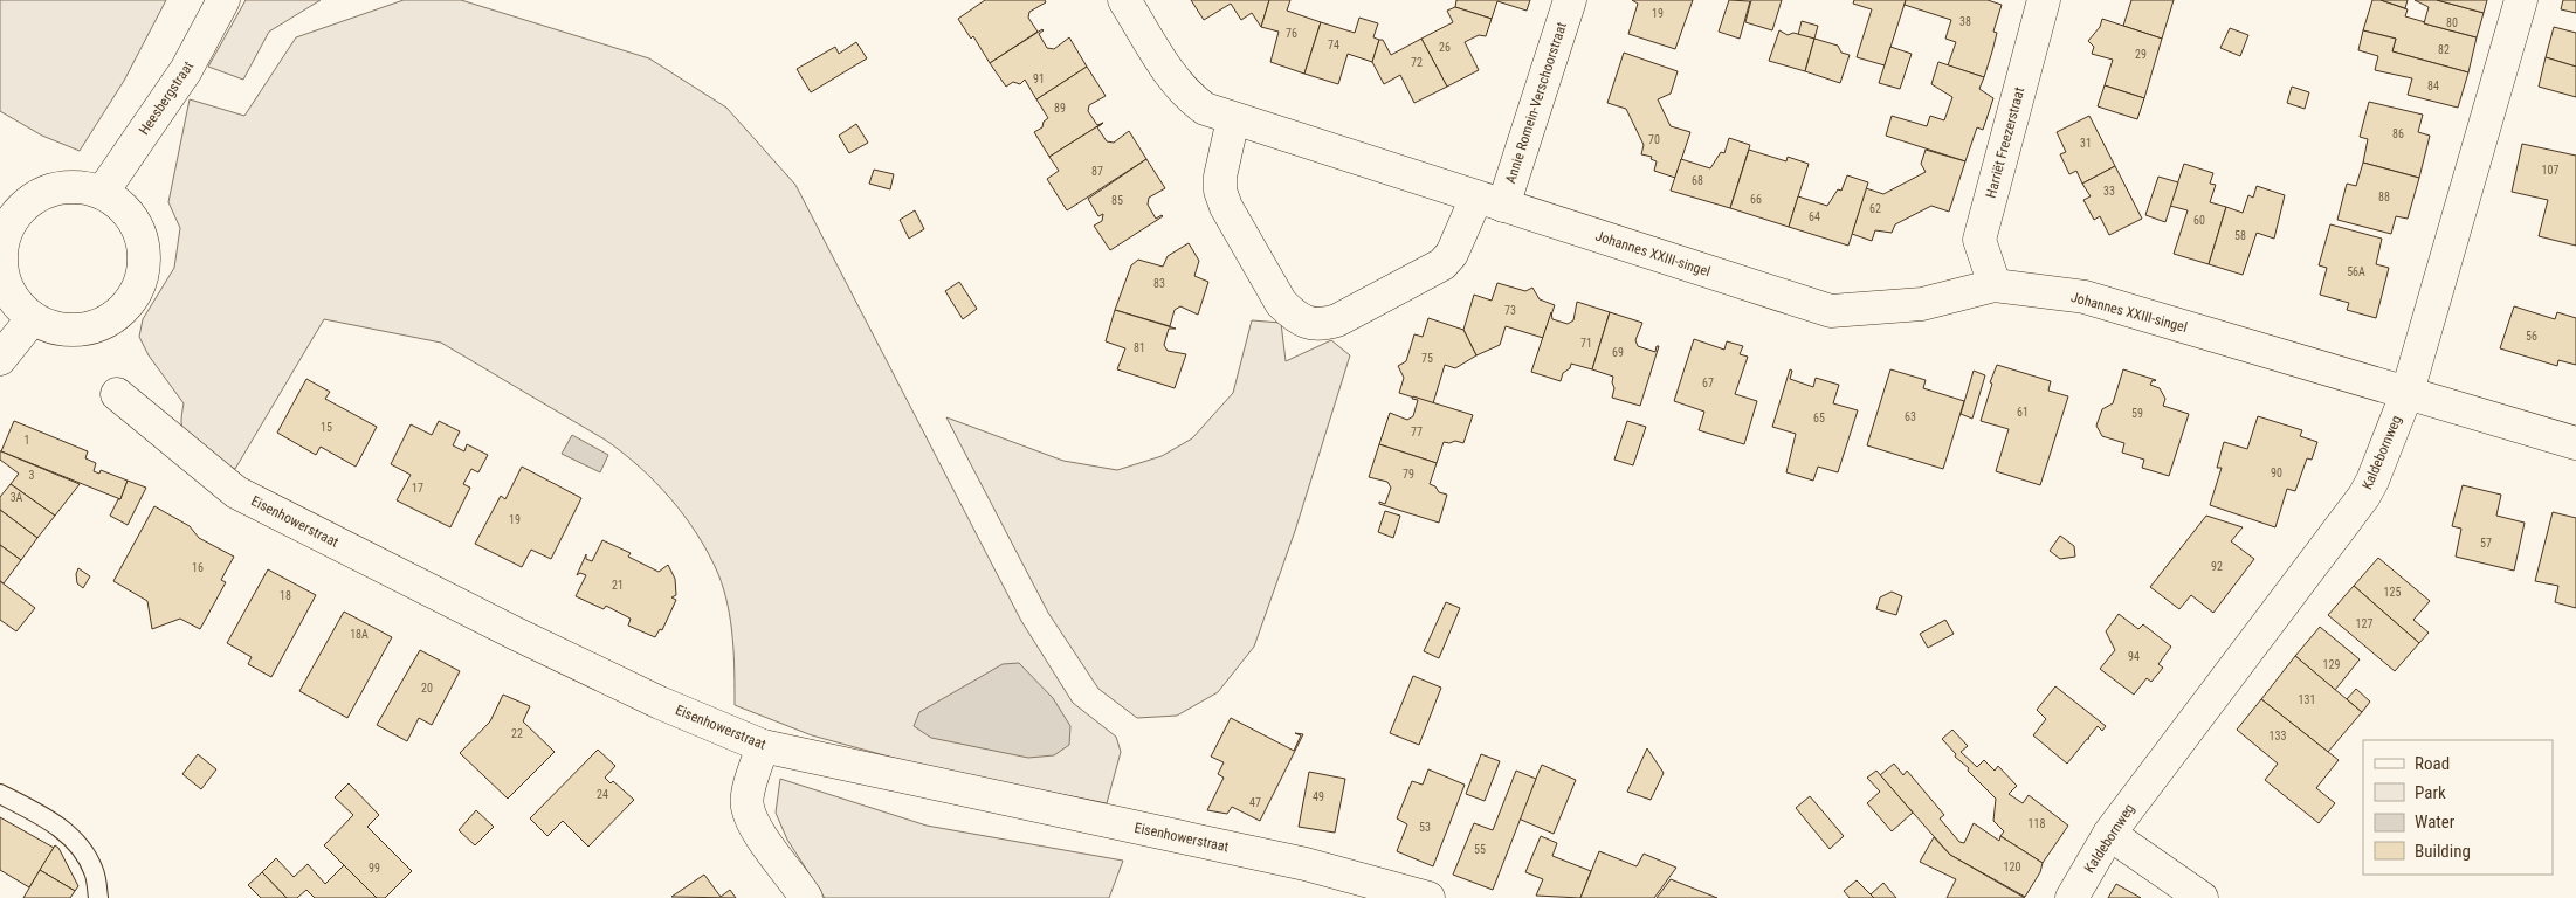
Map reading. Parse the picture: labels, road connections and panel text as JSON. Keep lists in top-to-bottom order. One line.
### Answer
{"streets":{"street":["Heesbergstraat","Annie Romein-Verschoorstraat","Harriët Freezerstraat","Johannes XXIII-singel","Kaldebornweg","Eisenhowerstraat"]},"crossings":[["Annie Romein-Verschoorstraat","Johannes XXIII-singel"],["Harriët Freezerstraat","Johannes XXIII-singel"],["Johannes XXIII-singel","Kaldebornweg"]],"house_numbers":["19","38","80","76","74","26","82","29","72","91","84","89","86","70","31","107","87","68","33","88","66","85","62","64","60","58","56A","83","73","56","71","81","69","75","67","61","59","63","65","15","77","1","90","79","3","17","3A","19","57","92","16","21","125","18","127","18A","94","129","20","131","22","133","24","49","47","118","53","55","120","99"],"legend":["Road","Park","Water","Building"]}
